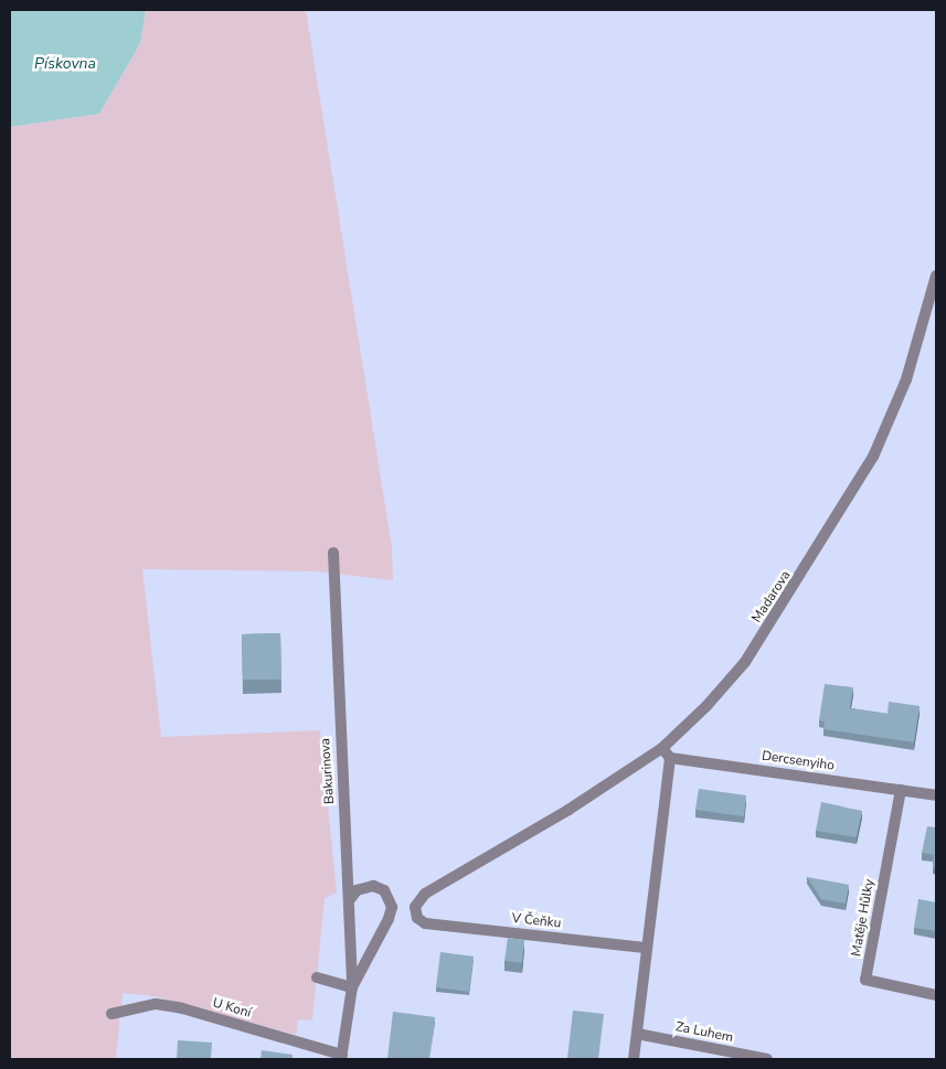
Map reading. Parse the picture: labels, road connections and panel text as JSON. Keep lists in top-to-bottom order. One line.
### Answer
{"streets":{"street":["Madarova","Dercsenyiho","Bakurinova","Matěje Hůlky","V Čeňku","U Koní","Za Luhem"]},"crossings":[["Madarova","V Čeňku"],["Dercsenyiho","Matěje Hůlky"],["Bakurinova","U Koní"]],"water":["Pískovna"]}
